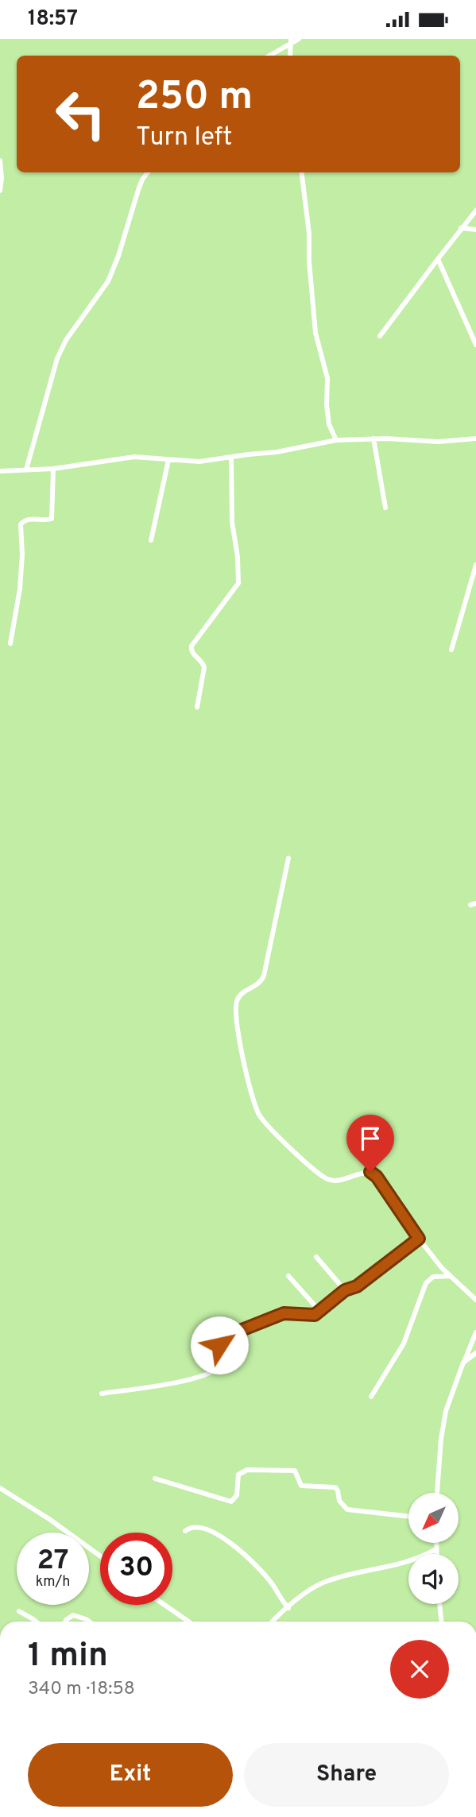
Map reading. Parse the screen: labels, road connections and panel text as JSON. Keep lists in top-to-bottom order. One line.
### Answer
{"north":"bottom left","page":{"status":"18:57","turn":["250 m","Turn left"],"speed":"27 km/h","limit":"30","heading":["1 min","340 m · 18:58"],"buttons":["Exit","Share"]}}
